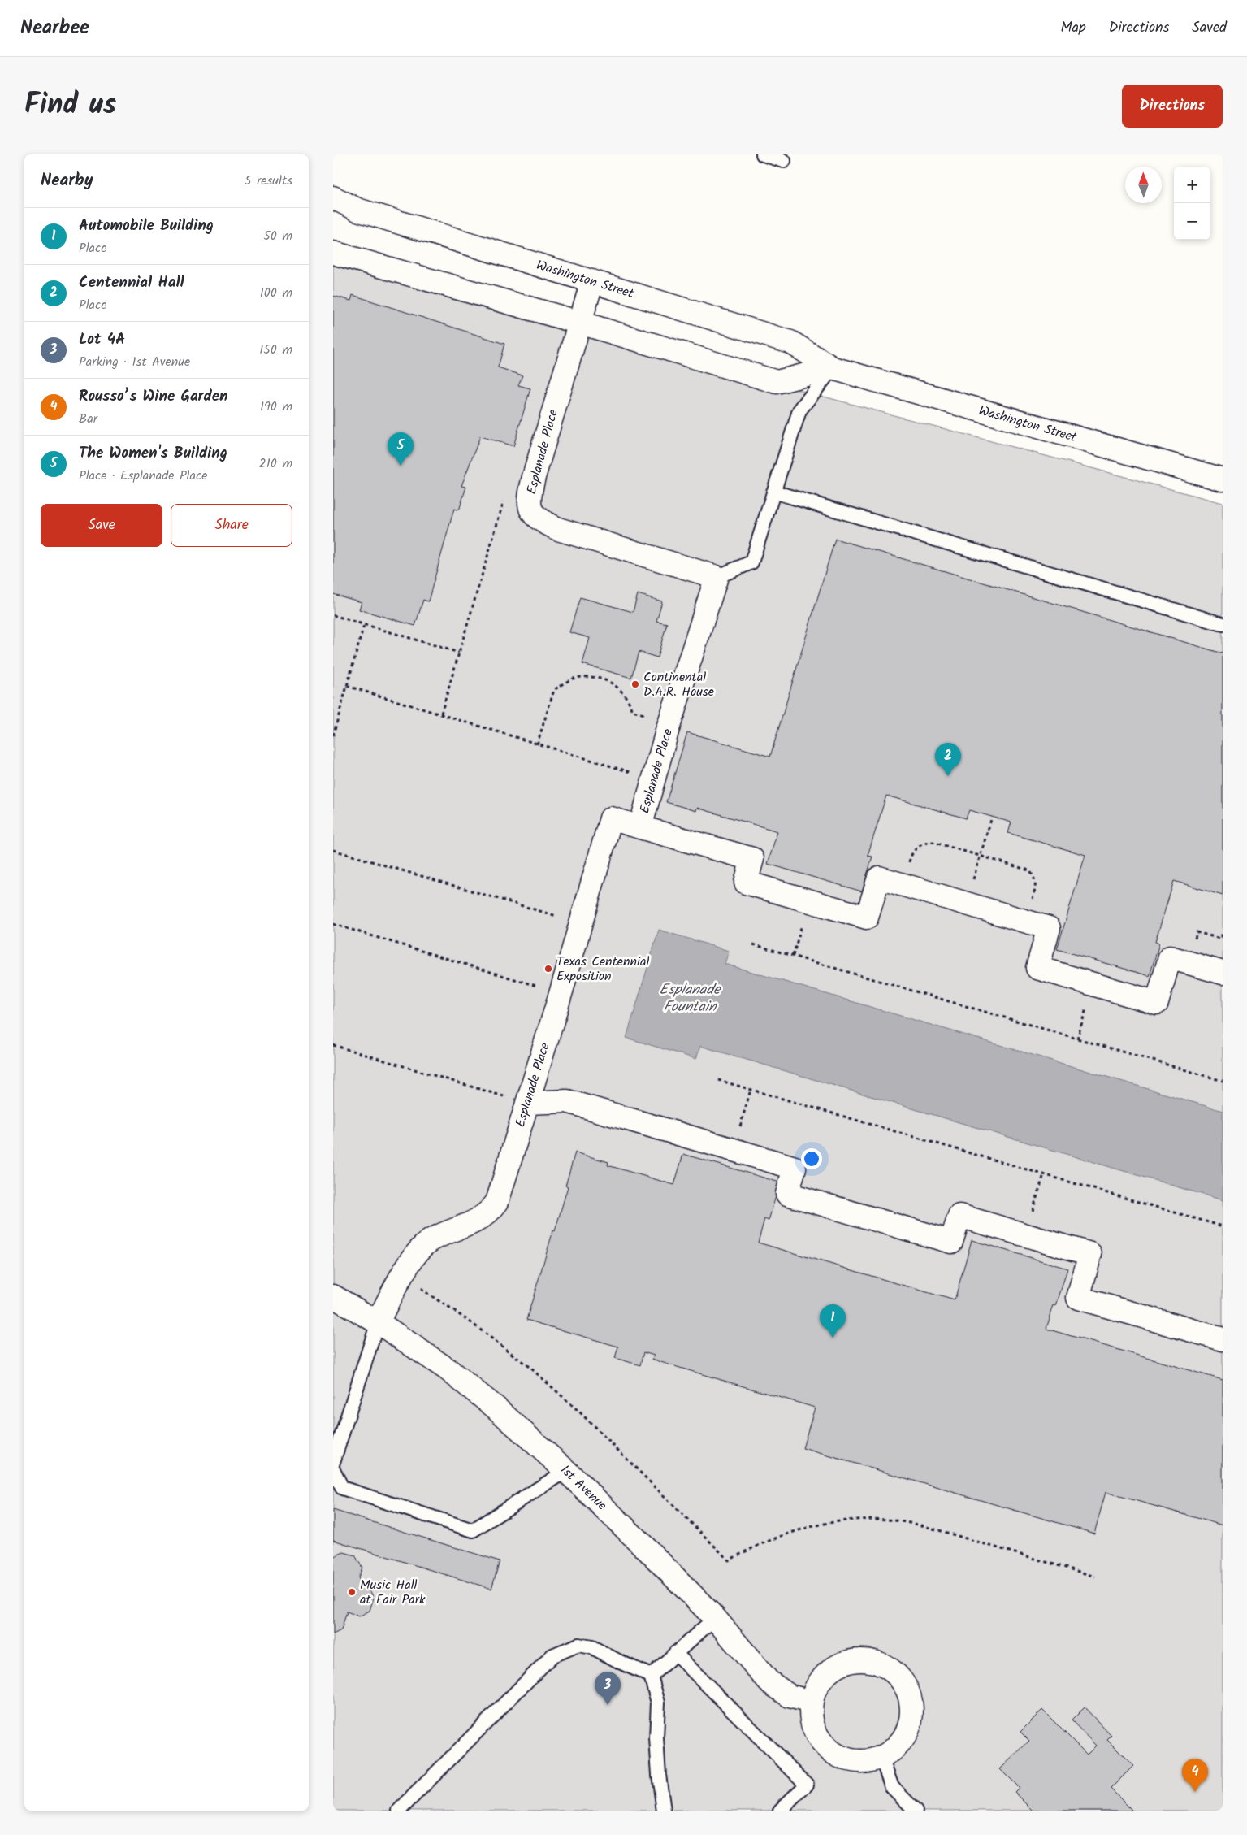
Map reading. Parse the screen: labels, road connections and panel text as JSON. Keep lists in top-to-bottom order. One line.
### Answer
{"streets":{"street":["Washington Street","Esplanade Place","1st Avenue"]},"crossings":[["Washington Street","Esplanade Place"],["Esplanade Place","1st Avenue"]],"water":["Esplanade Fountain"],"places":["Continental D.A.R. House","Texas Centennial Exposition","Music Hall at Fair Park"],"north":"top","page":{"header":"Nearbee","nav":["Map","Directions","Saved"],"title":"Find us","buttons":["Directions",["Save","Share"]],"heading":["Nearby","5 results"],"map_buttons":["+","−"],"list":[{"mark":"1","name":"Automobile Building","note":"Place","value":"50 m"},{"mark":"2","name":"Centennial Hall","note":"Place","value":"100 m"},{"mark":"3","name":"Lot 4A","note":"Parking · 1st Avenue","value":"150 m"},{"mark":"4","name":"Rousso’s Wine Garden","note":"Bar","value":"190 m"},{"mark":"5","name":"The Women's Building","note":"Place · Esplanade Place","value":"210 m"}],"pins":["5","2","1","3","4"]}}
